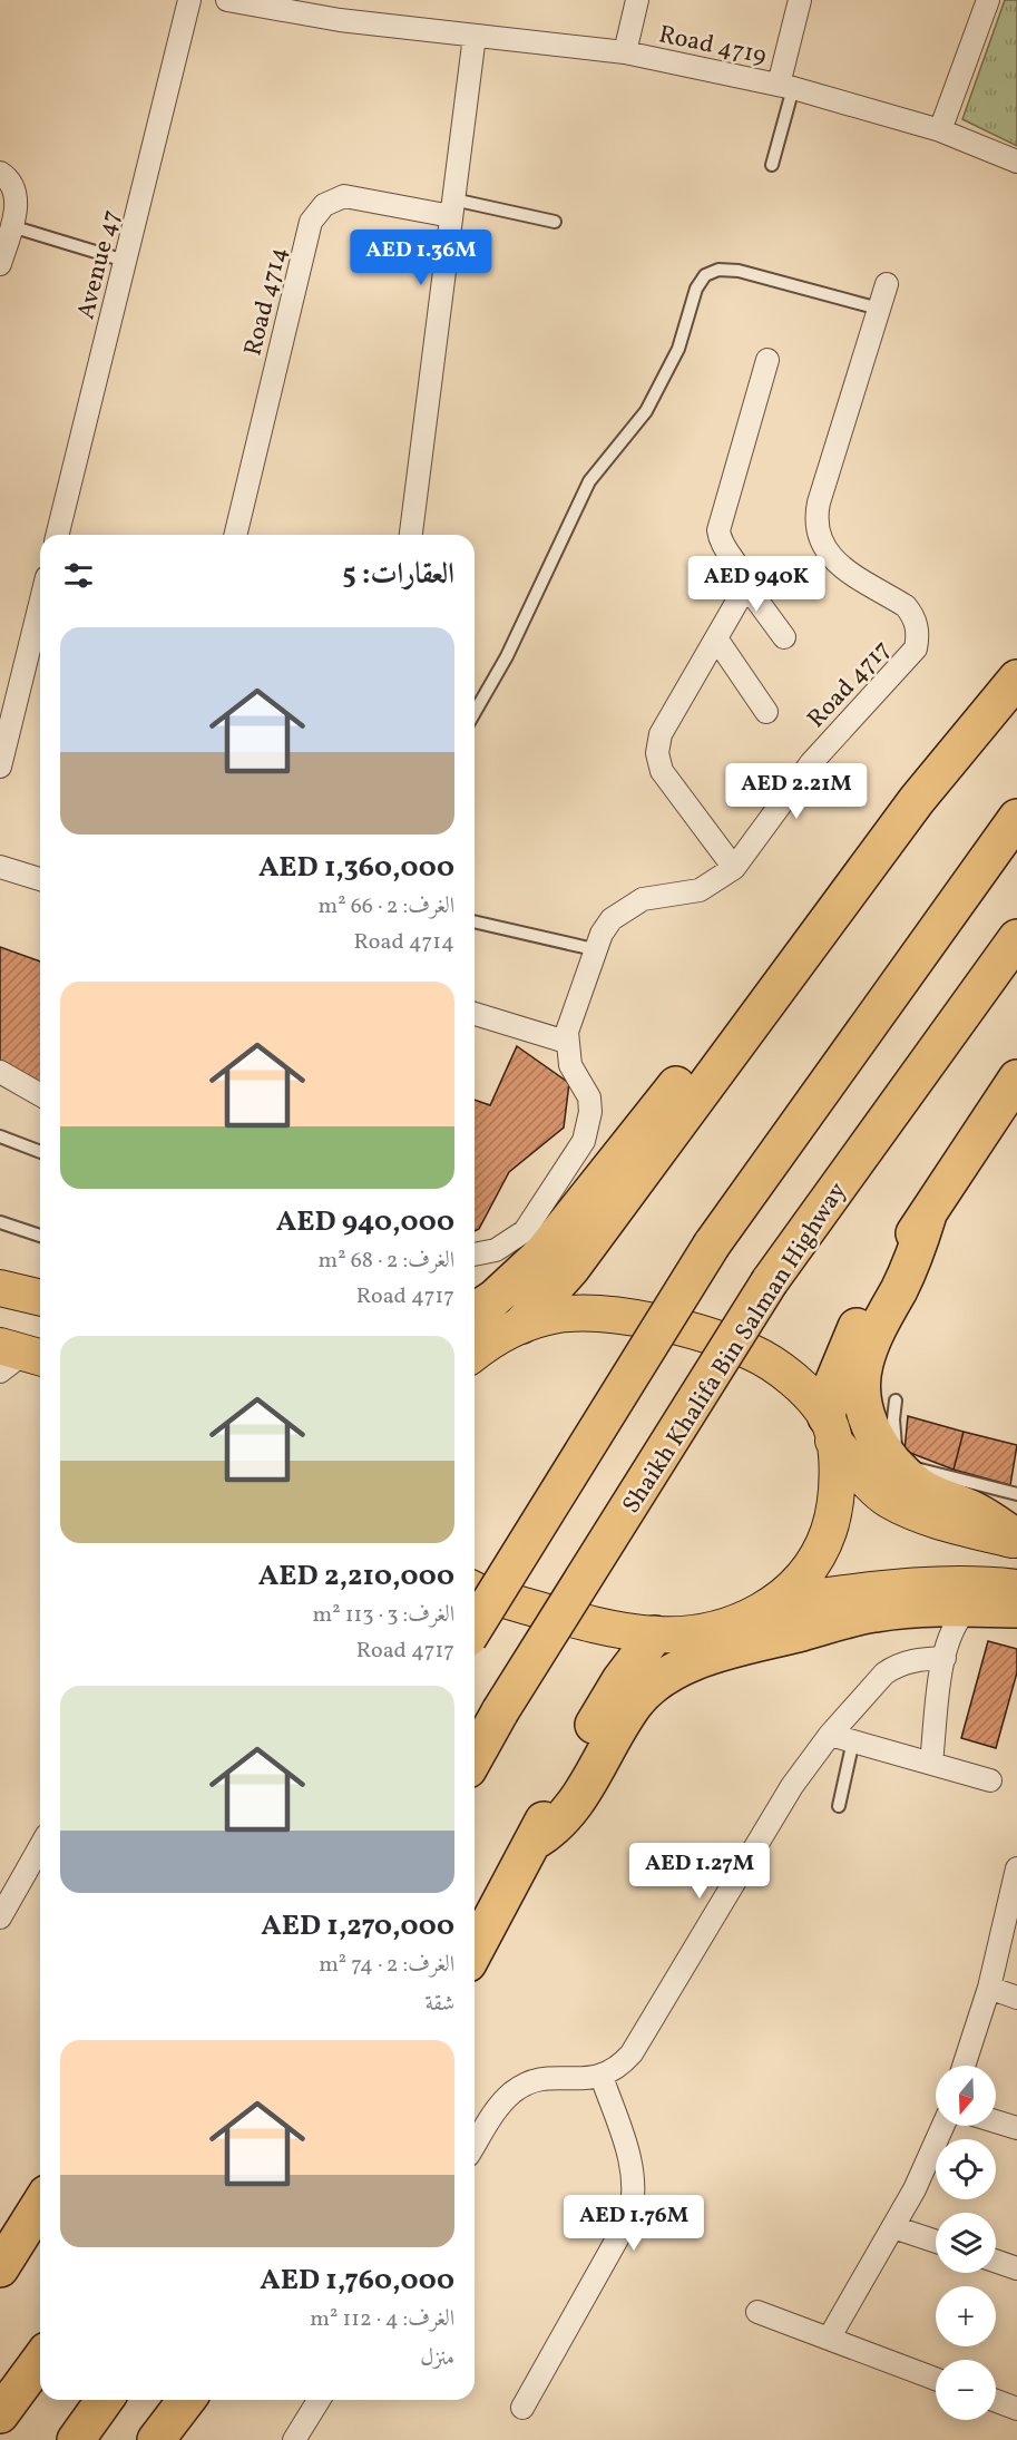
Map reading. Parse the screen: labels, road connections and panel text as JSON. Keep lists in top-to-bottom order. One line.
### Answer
{"streets":{"highway":["Shaikh Khalifa Bin Salman Highway"],"street":["Road 4719","Avenue 47","Road 4714","Road 4717"]},"north":"bottom","page":{"price":["AED 1.36M","AED 940K","AED 2.21M","AED 1.27M","AED 1.76M"],"heading":"العقارات: 5","list":[{"name":"AED 1,360,000","note":"الغرف: 2 · 66 m² · Road 4714"},{"name":"AED 940,000","note":"الغرف: 2 · 68 m² · Road 4717"},{"name":"AED 2,210,000","note":"الغرف: 3 · 113 m² · Road 4717"},{"name":"AED 1,270,000","note":"الغرف: 2 · 74 m² · شقة"},{"name":"AED 1,760,000","note":"الغرف: 4 · 112 m² · منزل"}],"map_buttons":["+","−"]}}
